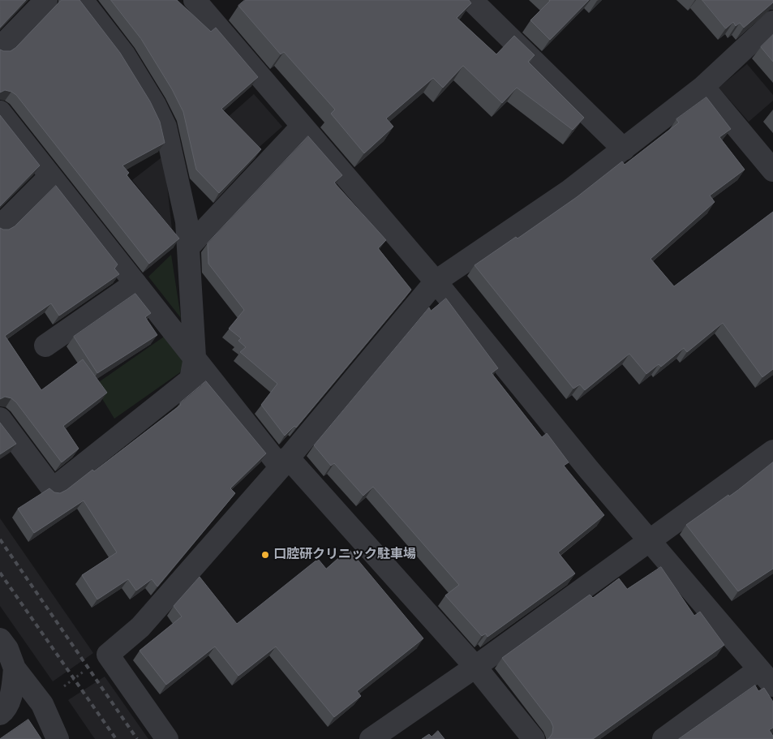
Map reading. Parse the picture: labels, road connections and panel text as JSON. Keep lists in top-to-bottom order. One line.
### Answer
{"places":["口腔研クリニック駐車場"]}
